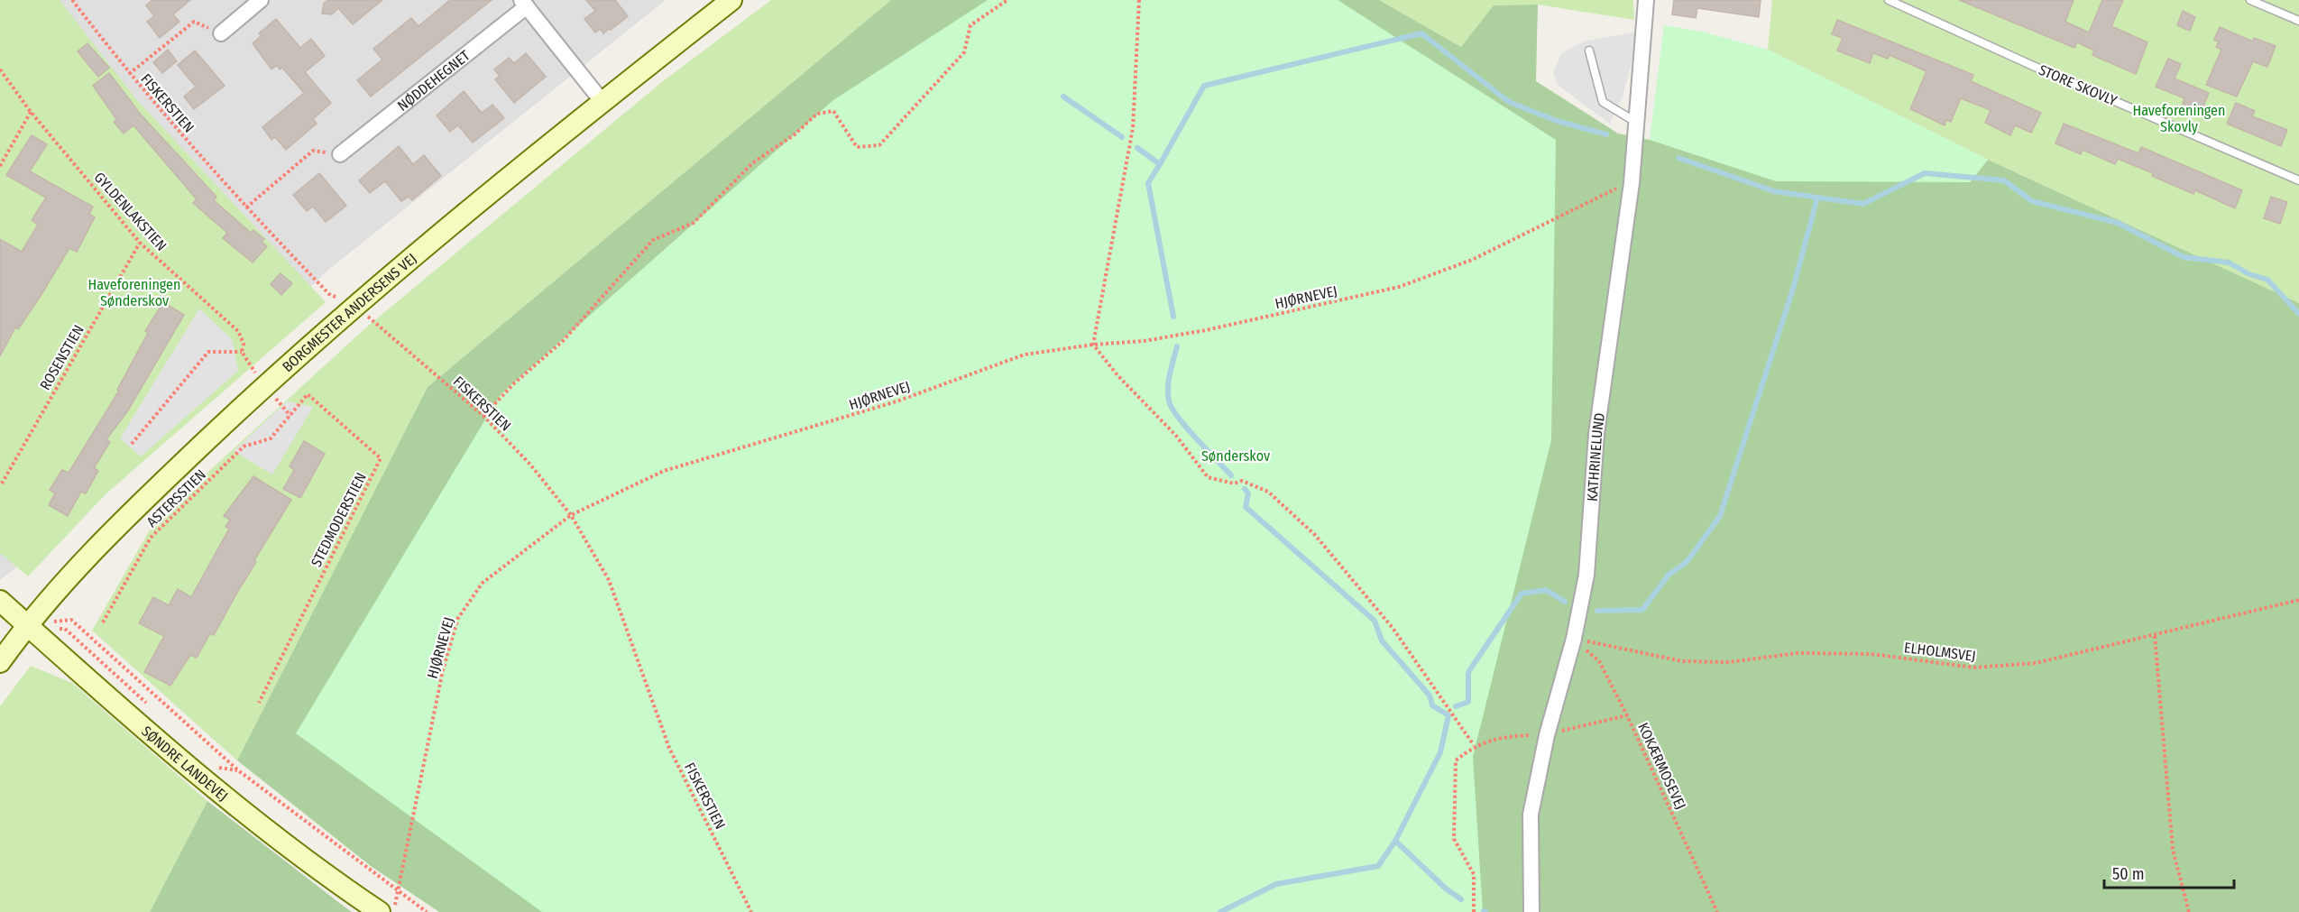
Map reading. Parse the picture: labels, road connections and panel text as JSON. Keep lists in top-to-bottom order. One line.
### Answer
{"streets":{"street":["NØDDEHEGNET","BORGMESTER ANDERSENS VEJ","KATHRINELUND","SØNDRE LANDEVEJ"],"lane":["STORE SKOVLY"],"path":["FISKERSTIEN","GYLDENLAKSTIEN","HJØRNEVEJ","ROSENSTIEN","ASTERSSTIEN","STEDMODERSTIEN","ELHOLMSVEJ","KOKÆRMOSEVEJ"]},"crossings":[["NØDDEHEGNET","BORGMESTER ANDERSENS VEJ"],["FISKERSTIEN","HJØRNEVEJ"],["FISKERSTIEN","BORGMESTER ANDERSENS VEJ"],["GYLDENLAKSTIEN","BORGMESTER ANDERSENS VEJ"],["GYLDENLAKSTIEN","ROSENSTIEN"],["HJØRNEVEJ","KATHRINELUND"],["BORGMESTER ANDERSENS VEJ","SØNDRE LANDEVEJ"],["KATHRINELUND","ELHOLMSVEJ"],["KATHRINELUND","KOKÆRMOSEVEJ"],["ASTERSSTIEN","STEDMODERSTIEN"],["ELHOLMSVEJ","KOKÆRMOSEVEJ"]],"parks":["Haveforeningen Skovly","Haveforeningen Sønderskov","Sønderskov"],"scale_bar":"50 m"}
